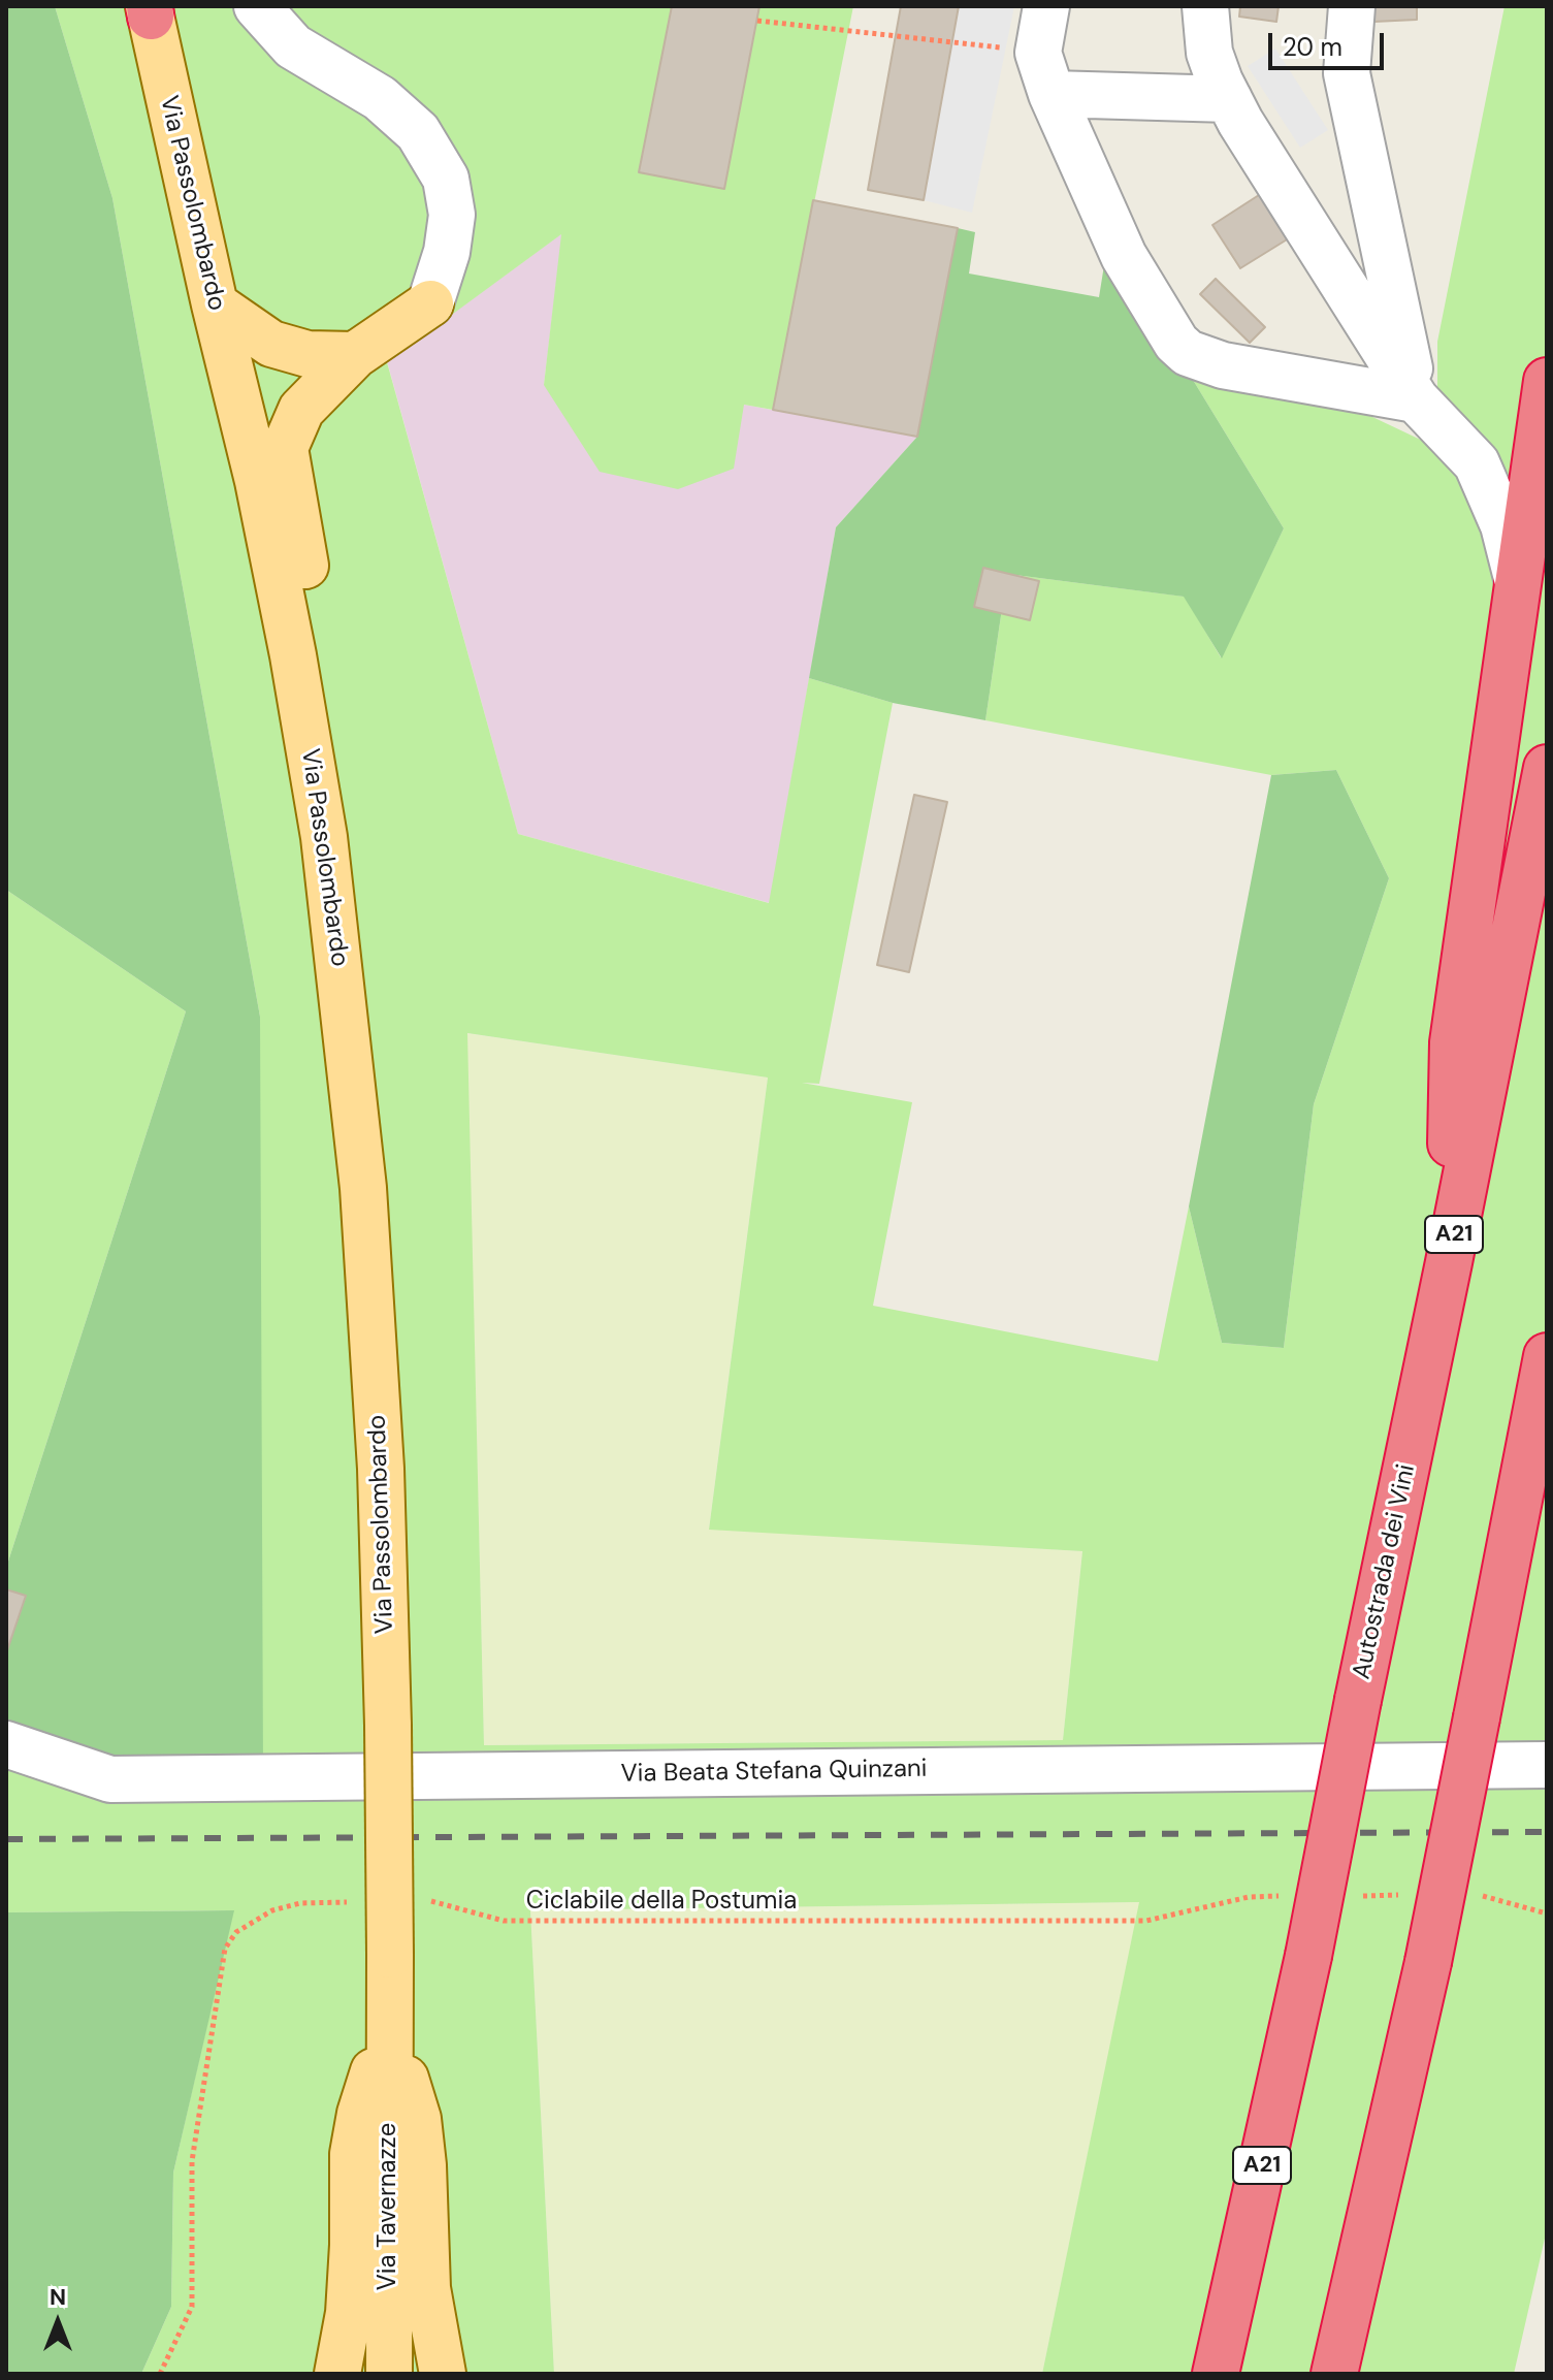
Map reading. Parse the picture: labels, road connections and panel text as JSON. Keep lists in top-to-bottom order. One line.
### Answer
{"streets":{"highway":["A21","Autostrada dei Vini"],"main road":["Via Passolombardo","Via Tavernazze"],"lane":["Via Beata Stefana Quinzani"],"path":["Ciclabile della Postumia"]},"crossings":[["Via Passolombardo","Via Tavernazze"]],"scale_bar":"20 m","north":"top"}
